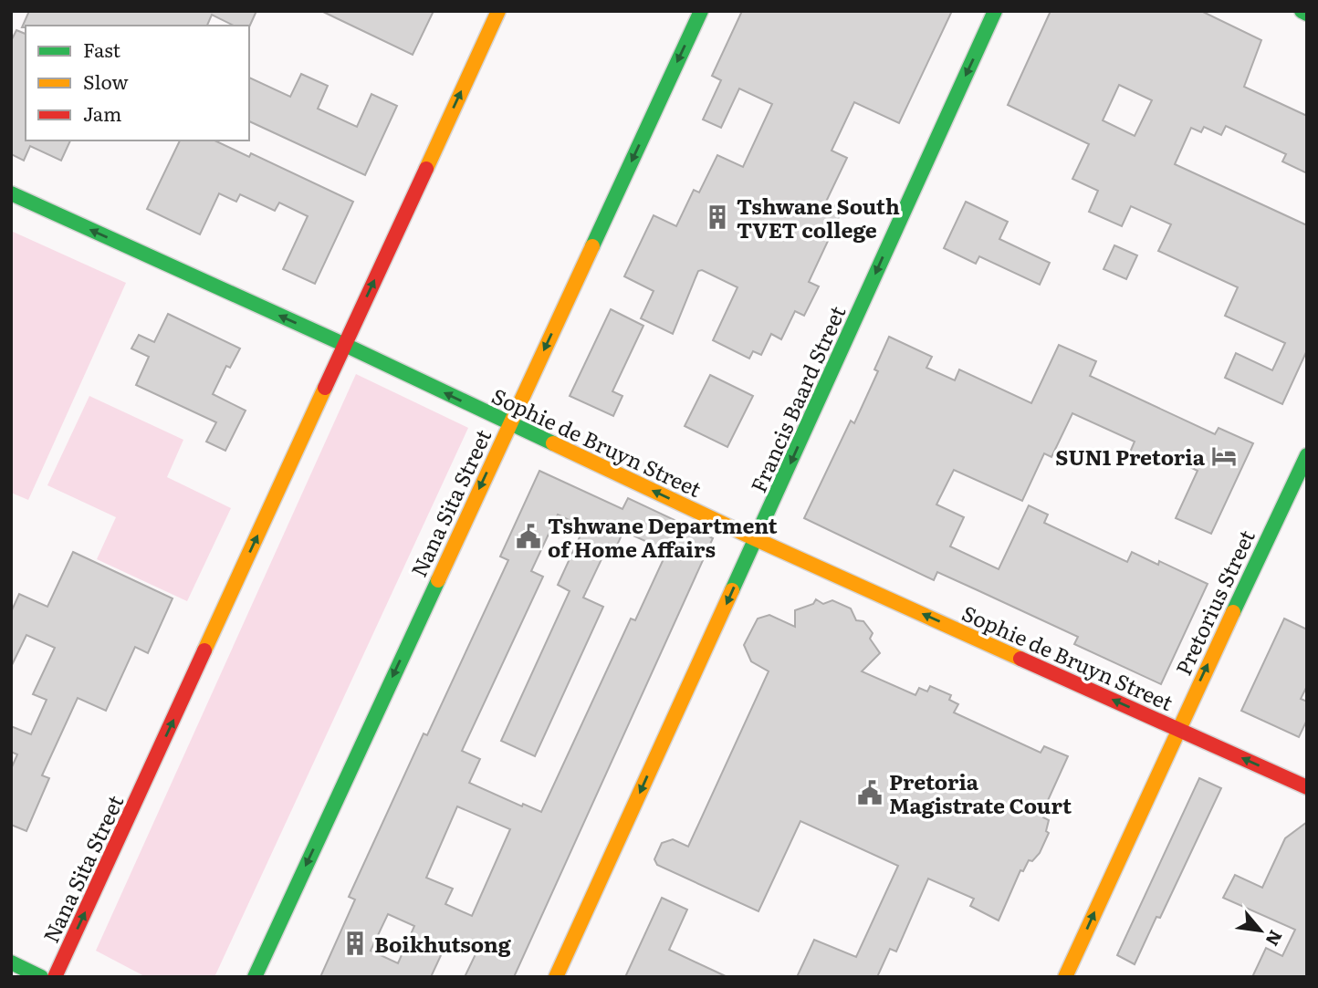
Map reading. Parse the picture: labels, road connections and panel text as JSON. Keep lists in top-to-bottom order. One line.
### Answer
{"streets":{"main road":["Francis Baard Street","Sophie de Bruyn Street","Nana Sita Street","Pretorius Street"]},"crossings":[["Francis Baard Street","Sophie de Bruyn Street"],["Sophie de Bruyn Street","Nana Sita Street"],["Sophie de Bruyn Street","Pretorius Street"]],"one_way":["Francis Baard Street","Sophie de Bruyn Street","Pretorius Street"],"places":{"building":["Tshwane South TVET college","Boikhutsong"],"hotel":["SUN1 Pretoria"],"public building":["Tshwane Department of Home Affairs","Pretoria Magistrate Court"]},"legend":["Fast","Slow","Jam"],"north":"bottom right"}
